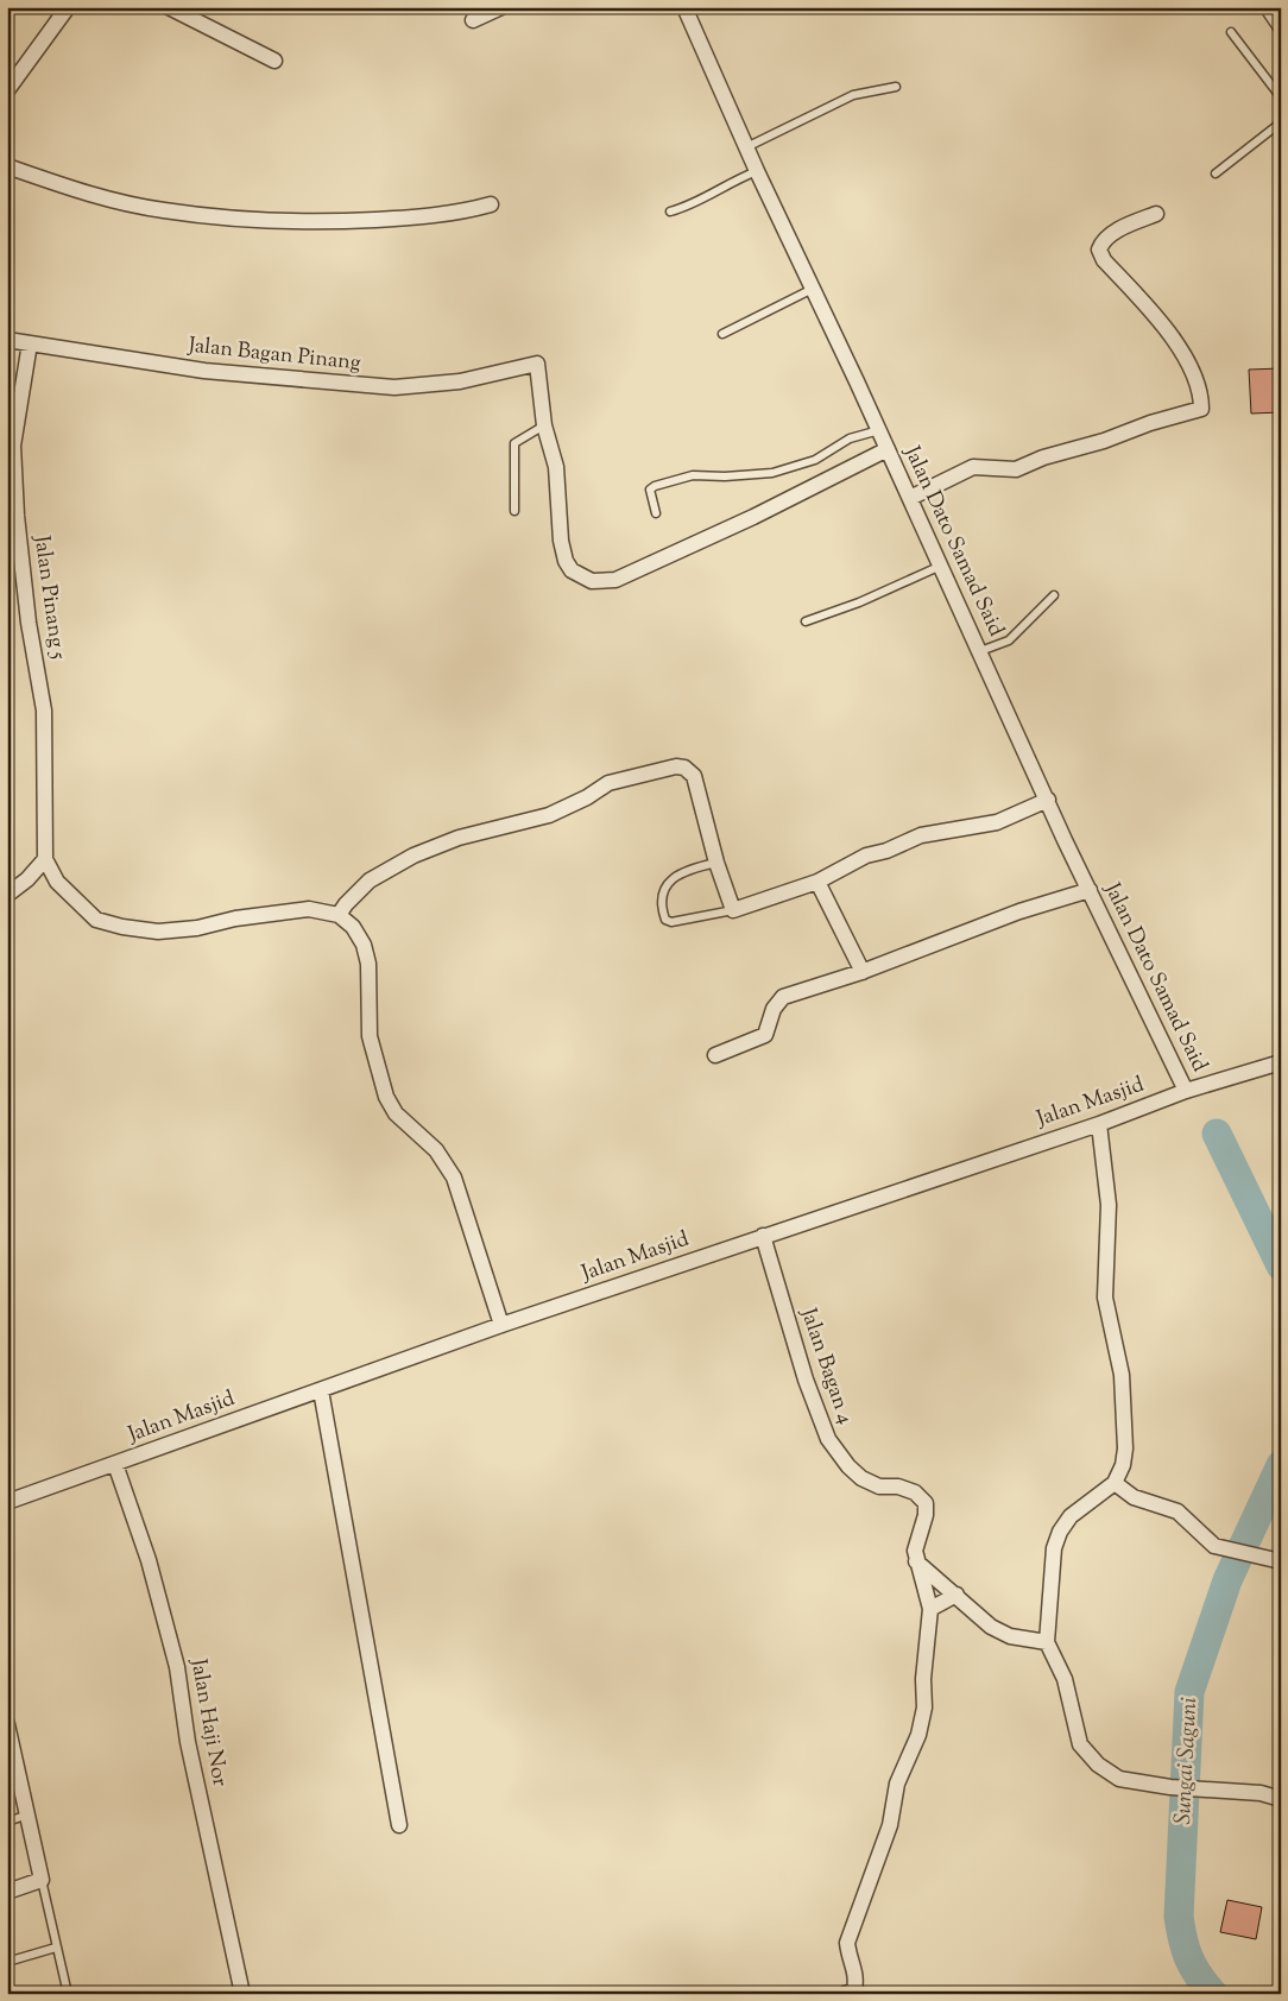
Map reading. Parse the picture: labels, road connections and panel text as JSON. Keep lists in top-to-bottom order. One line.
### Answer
{"streets":{"street":["Jalan Bagan Pinang","Jalan Dato Samad Said","Jalan Pinang 5","Jalan Masjid","Jalan Bagan 4","Jalan Haji Nor"]},"crossings":[["Jalan Bagan Pinang","Jalan Pinang 5"],["Jalan Dato Samad Said","Jalan Masjid"],["Jalan Masjid","Jalan Bagan 4"],["Jalan Masjid","Jalan Haji Nor"]],"water":["Sungai Saguni"]}
